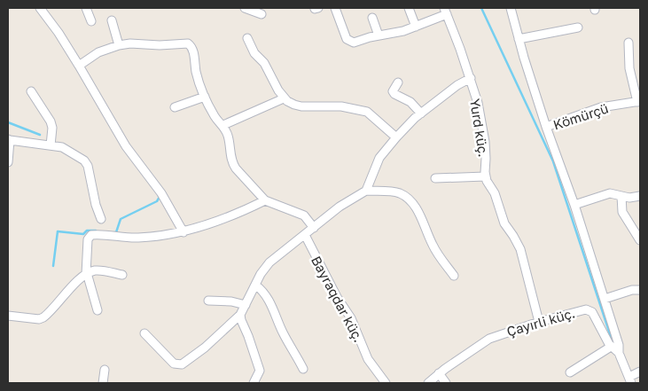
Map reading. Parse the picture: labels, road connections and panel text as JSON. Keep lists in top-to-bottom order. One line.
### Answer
{"streets":{"street":["Kömürçü","Yurd küç.","Bayraqdar küç.","Çayırli küç."]},"crossings":[["Yurd küç.","Çayırli küç."]]}
